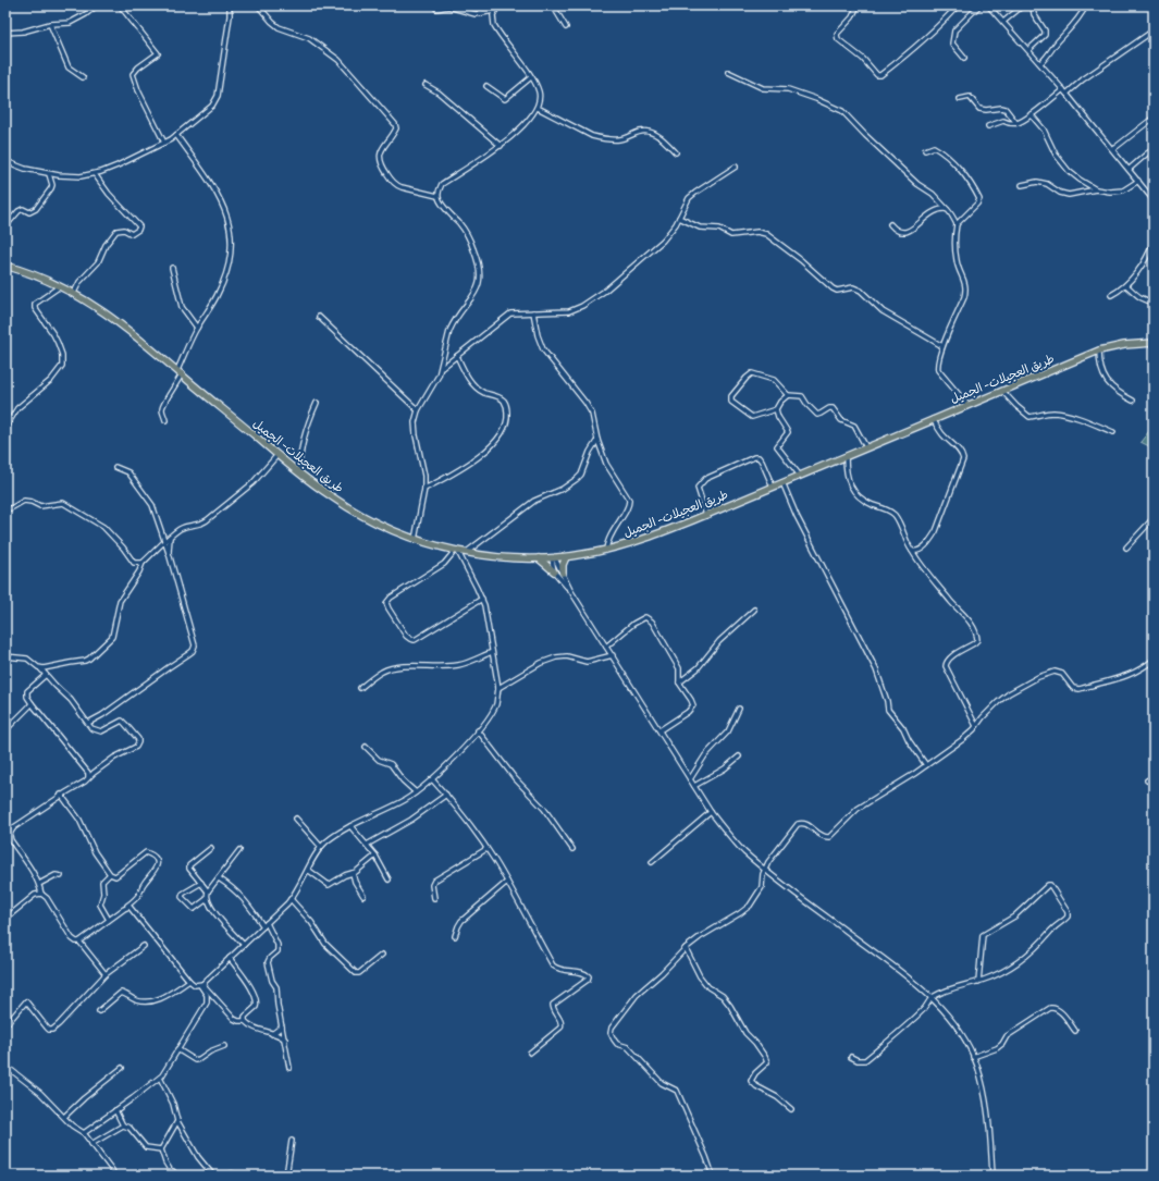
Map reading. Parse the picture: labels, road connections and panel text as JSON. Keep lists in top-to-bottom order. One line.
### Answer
{"streets":{"main road":["طريق العجيلات- الجميل"]}}
